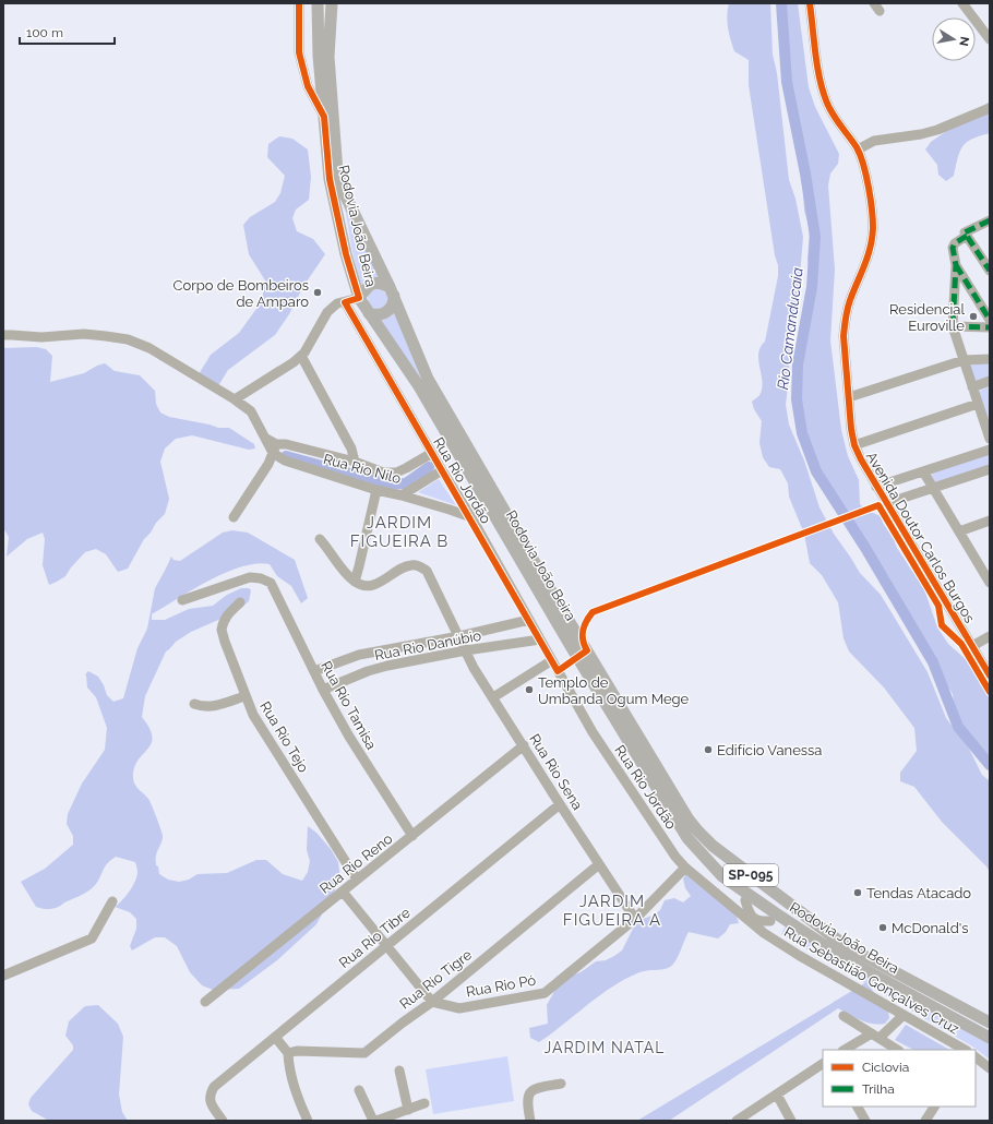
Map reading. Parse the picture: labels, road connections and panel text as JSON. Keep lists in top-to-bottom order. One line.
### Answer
{"streets":{"main road":["Rodovia João Beira","SP-095"],"street":["Rua Rio Nilo","Rua Rio Jordão","Avenida Doutor Carlos Burgos","Rua Rio Danúbio","Rua Rio Tamisa","Rua Rio Tejo","Rua Rio Sena","Rua Rio Reno","Rua Rio Tibre","Rua Rio Tigre","Rua Sebastião Gonçalves Cruz","Rua Rio Pó"]},"crossings":[["Rua Rio Nilo","Rua Rio Jordão"],["Rua Rio Jordão","Rua Rio Danúbio"],["Rua Rio Jordão","Rua Sebastião Gonçalves Cruz"],["Rua Rio Jordão","Rua Rio Pó"],["Rua Rio Danúbio","Rua Rio Tamisa"],["Rua Rio Danúbio","Rua Rio Sena"],["Rua Rio Tamisa","Rua Rio Reno"],["Rua Rio Tejo","Rua Rio Reno"],["Rua Rio Sena","Rua Rio Reno"],["Rua Rio Sena","Rua Rio Tibre"],["Rua Rio Sena","Rua Rio Tigre"],["Rua Rio Sena","Rua Rio Pó"],["Rua Rio Tigre","Rua Rio Pó"]],"districts":["JARDIM FIGUEIRA B","JARDIM FIGUEIRA A","JARDIM NATAL"],"water":["Rio Camanducaia"],"places":["Corpo de Bombeiros de Amparo","Residencial Euroville","Templo de Umbanda Ogum Mege","Edifício Vanessa","Tendas Atacado","McDonald's"],"legend":["Ciclovia","Trilha"],"scale_bar":"100 m","north":"right"}
